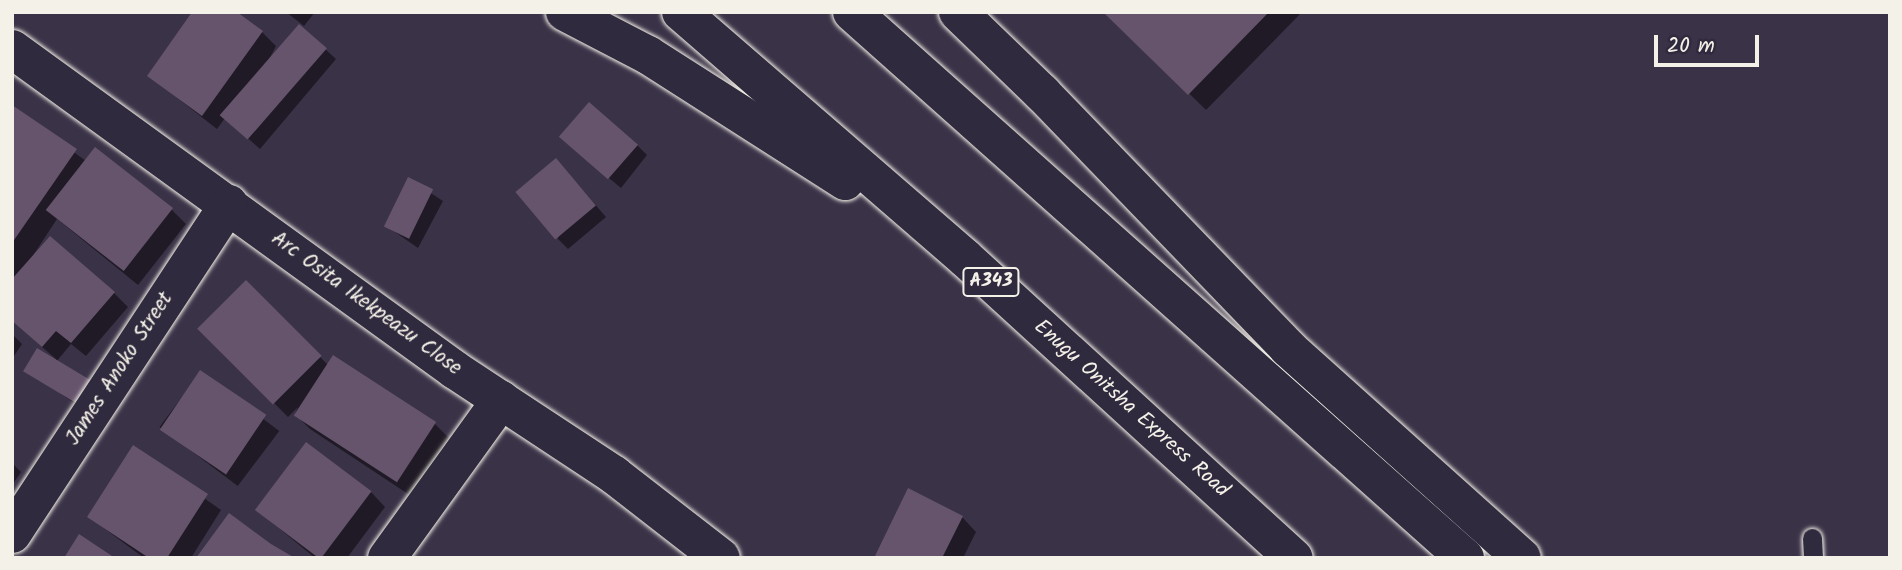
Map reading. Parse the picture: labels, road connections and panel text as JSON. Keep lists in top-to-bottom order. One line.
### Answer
{"streets":{"main road":["A343","Arc Osita Ikekpeazu Close","James Anoko Street","Enugu Onitsha Express Road"]},"crossings":[["Arc Osita Ikekpeazu Close","James Anoko Street"]],"scale_bar":"20 m"}
